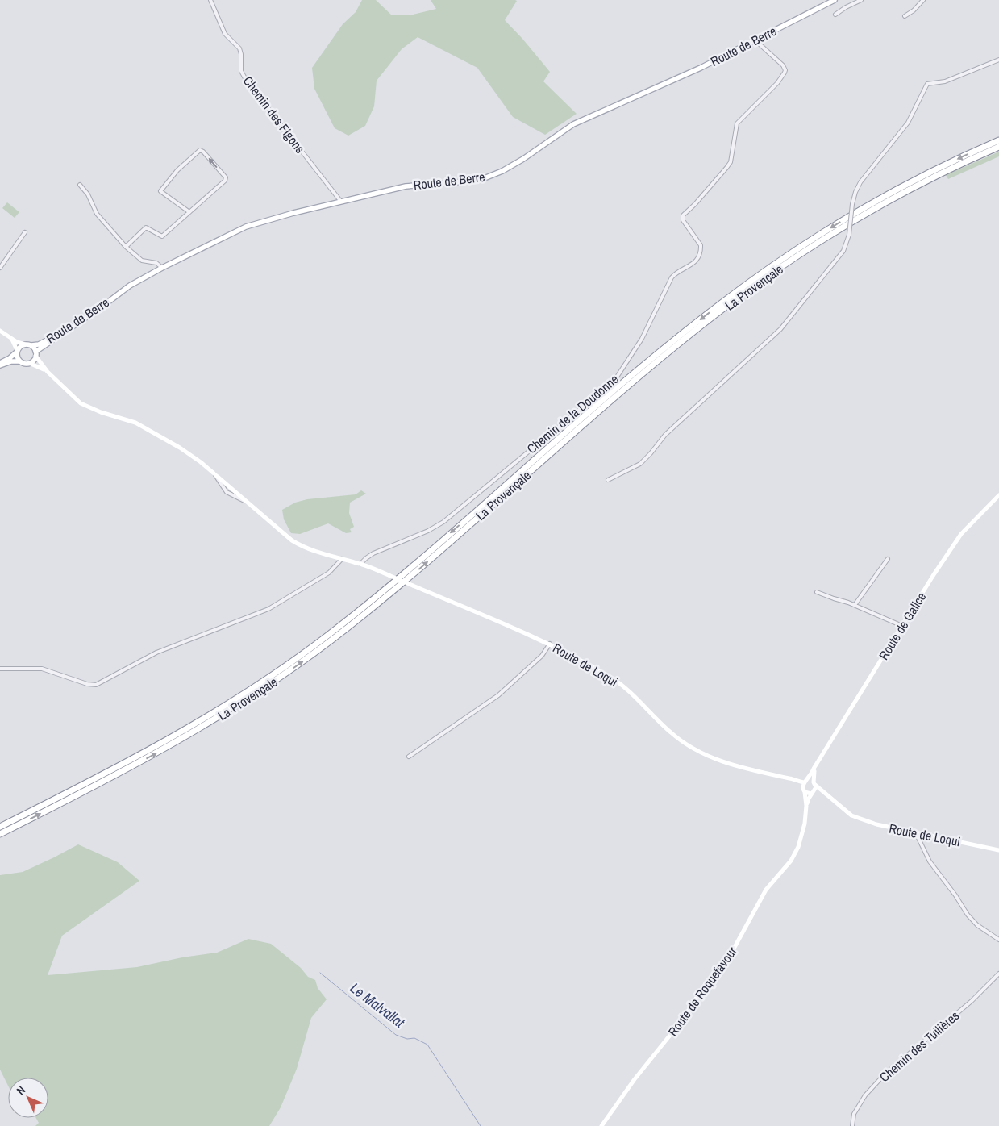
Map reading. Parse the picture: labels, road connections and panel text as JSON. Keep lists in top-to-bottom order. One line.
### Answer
{"streets":{"highway":["La Provençale"],"main road":["Route de Berre","Route de Galice","Route de Loqui","Route de Roquefavour"],"street":["Chemin des Figons","Chemin de la Doudonne","Chemin des Tuilières"]},"crossings":[["Route de Berre","Chemin des Figons"],["Route de Berre","Chemin de la Doudonne"],["Chemin de la Doudonne","Route de Loqui"],["Route de Galice","Route de Loqui"]],"water":["Le Malvallat"],"north":"top left"}
